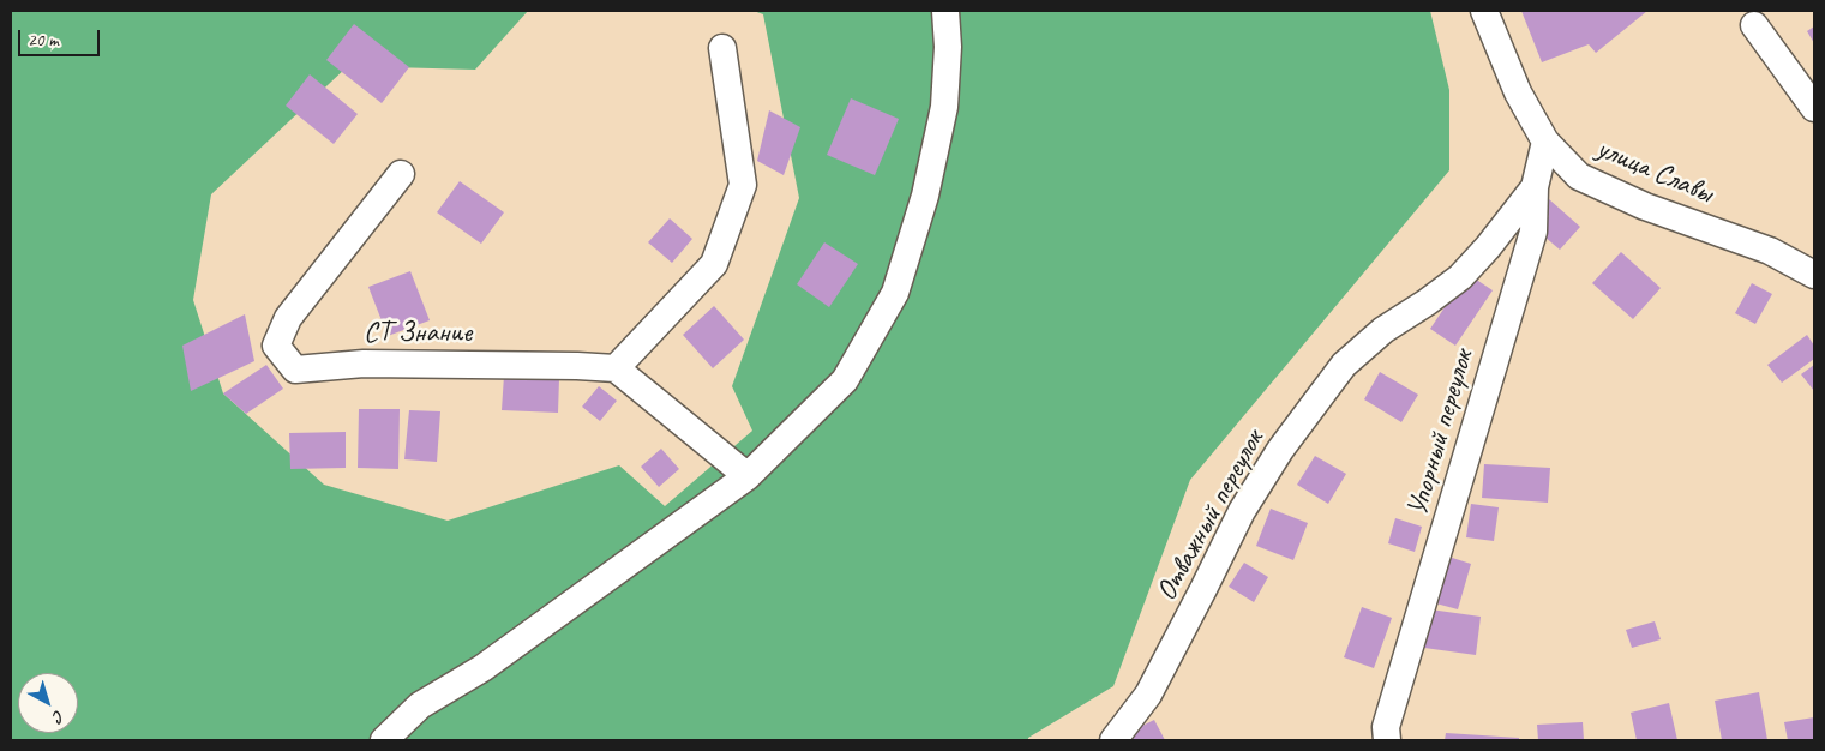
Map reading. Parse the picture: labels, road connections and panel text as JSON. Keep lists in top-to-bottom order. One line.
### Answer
{"streets":{"street":["улица Славы","СТ Знание","Упорный переулок","Отважный переулок"]},"crossings":[["улица Славы","Упорный переулок"],["Упорный переулок","Отважный переулок"]],"scale_bar":"20 m","north":"bottom right"}
